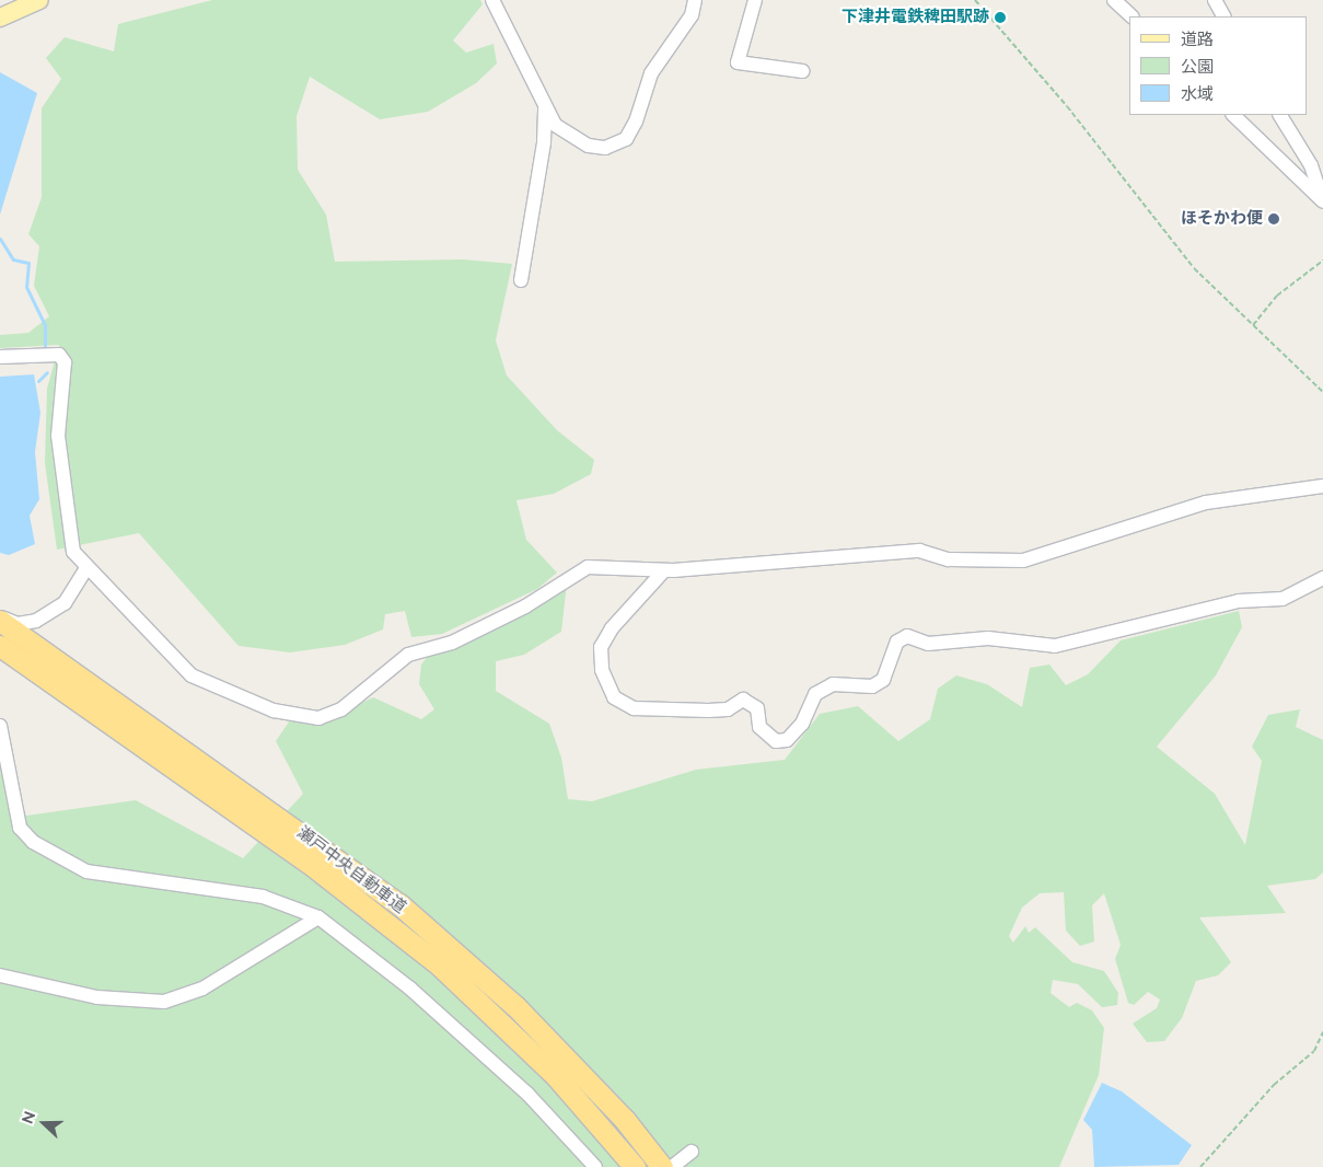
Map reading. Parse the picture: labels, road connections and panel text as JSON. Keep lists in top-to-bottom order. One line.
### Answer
{"streets":{"highway":["瀬戸中央自動車道"]},"places":["下津井電鉄稗田駅跡","ほそかわ便"],"legend":["道路","公園","水域"],"north":"left"}
